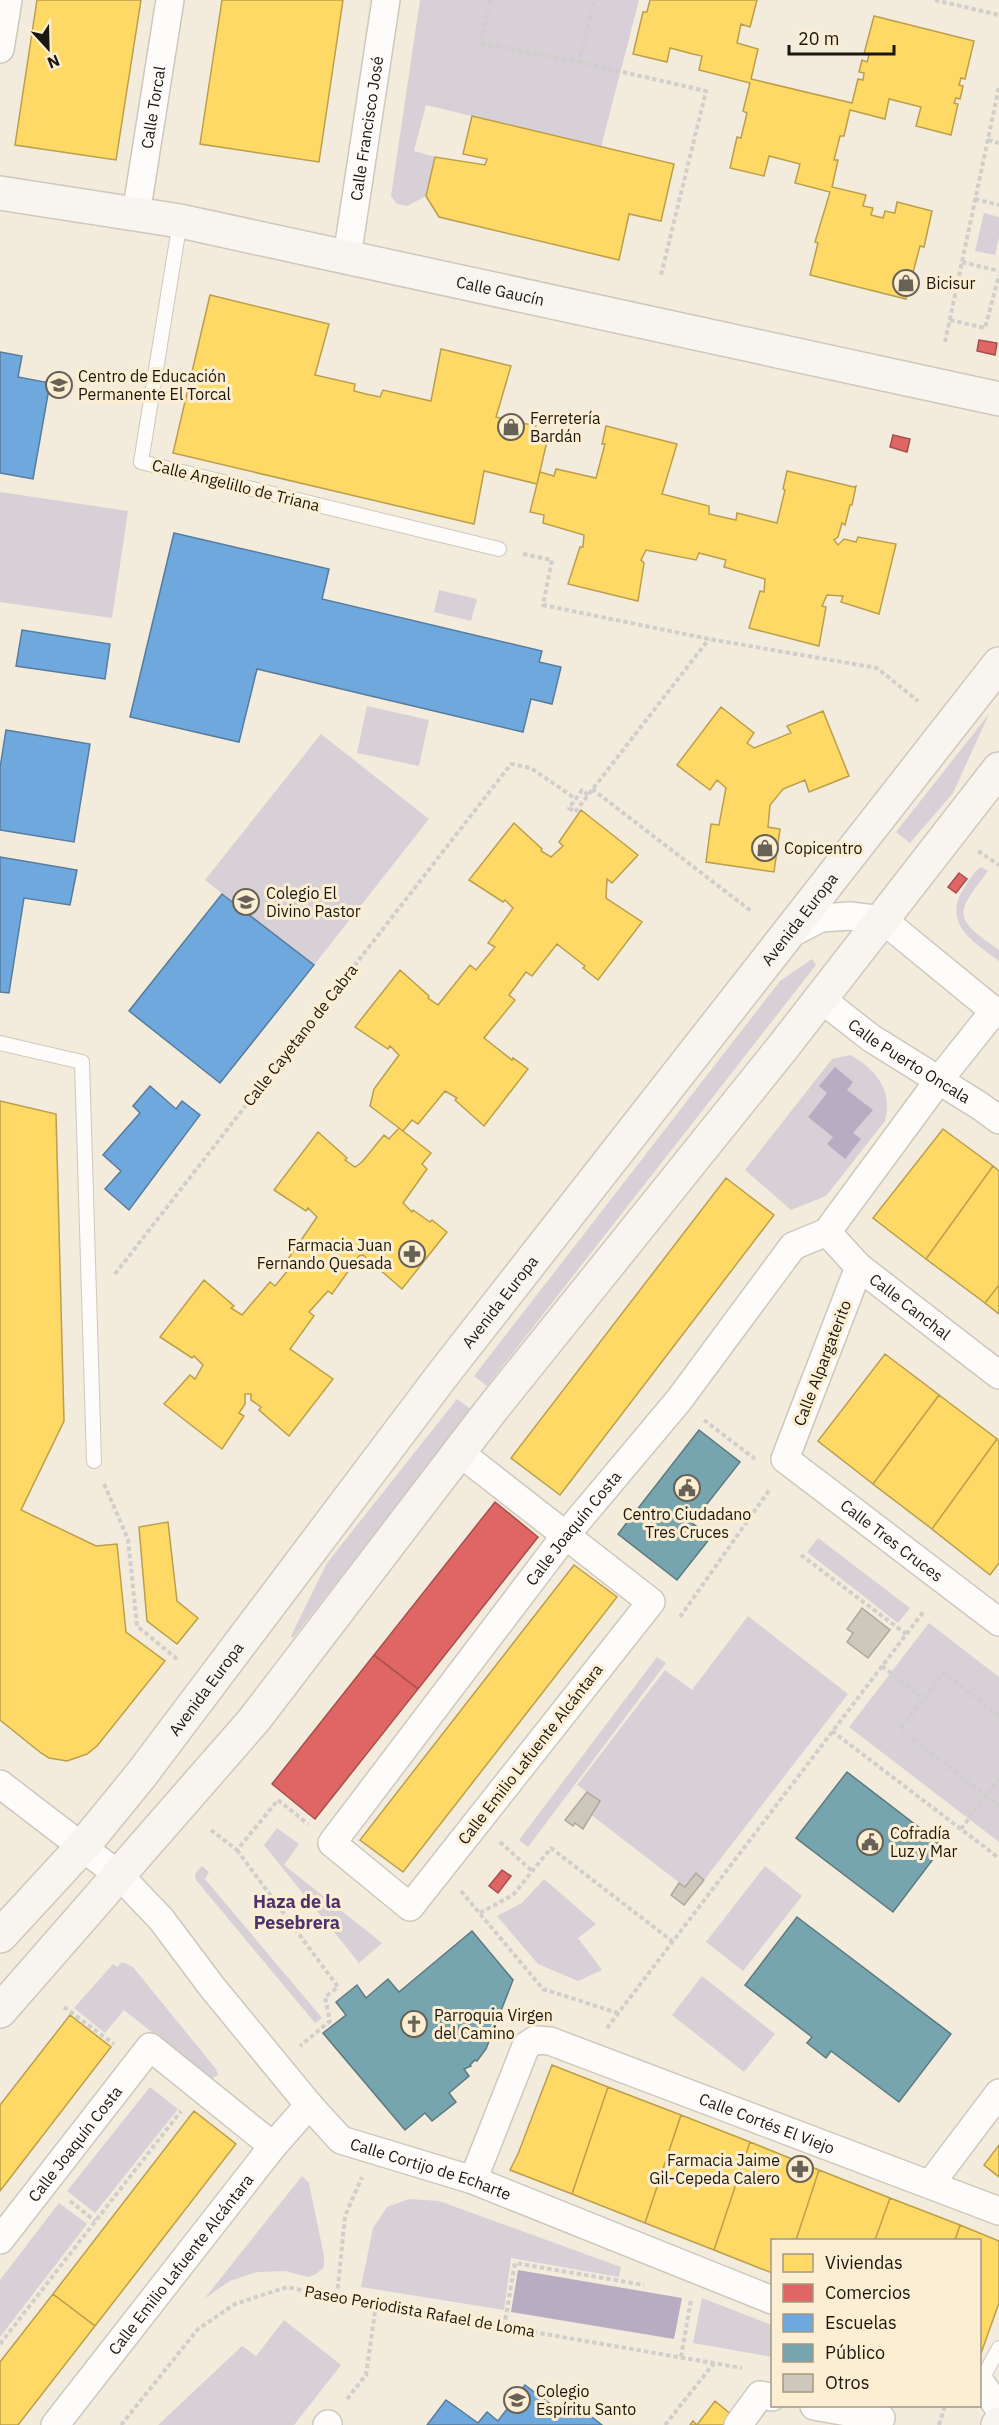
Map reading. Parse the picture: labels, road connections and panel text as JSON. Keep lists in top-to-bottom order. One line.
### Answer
{"streets":{"main road":["Calle Gaucín","Avenida Europa"],"street":["Calle Torcal","Calle Francisco José","Calle Puerto Oncala","Calle Canchal","Calle Alpargaterito","Calle Joaquín Costa","Calle Tres Cruces","Calle Emilio Lafuente Alcántara","Calle Cortés El Viejo","Calle Cortijo de Echarte"],"lane":["Calle Angelillo de Triana"],"path":["Calle Cayetano de Cabra","Paseo Periodista Rafael de Loma"]},"crossings":[["Calle Torcal","Calle Gaucín"],["Calle Francisco José","Calle Gaucín"],["Calle Gaucín","Calle Angelillo de Triana"],["Avenida Europa","Calle Cortijo de Echarte"],["Calle Canchal","Calle Alpargaterito"],["Calle Canchal","Calle Joaquín Costa"],["Calle Alpargaterito","Calle Tres Cruces"],["Calle Joaquín Costa","Calle Emilio Lafuente Alcántara"],["Calle Emilio Lafuente Alcántara","Calle Cortijo de Echarte"],["Calle Cortés El Viejo","Calle Cortijo de Echarte"]],"districts":["Haza de la Pesebrera"],"places":{"shop":["Bicisur","Ferretería Bardán","Copicentro"],"school or university":["Centro de Educación Permanente El Torcal","Colegio El Divino Pastor","Colegio Espíritu Santo"],"pharmacy":["Farmacia Juan Fernando Quesada","Farmacia Jaime Gil-Cepeda Calero"],"public building":["Centro Ciudadano Tres Cruces","Cofradía Luz y Mar"],"church":["Parroquia Virgen del Camino"]},"legend":["Viviendas","Comercios","Escuelas","Público","Otros"],"scale_bar":"20 m","north":"bottom"}
